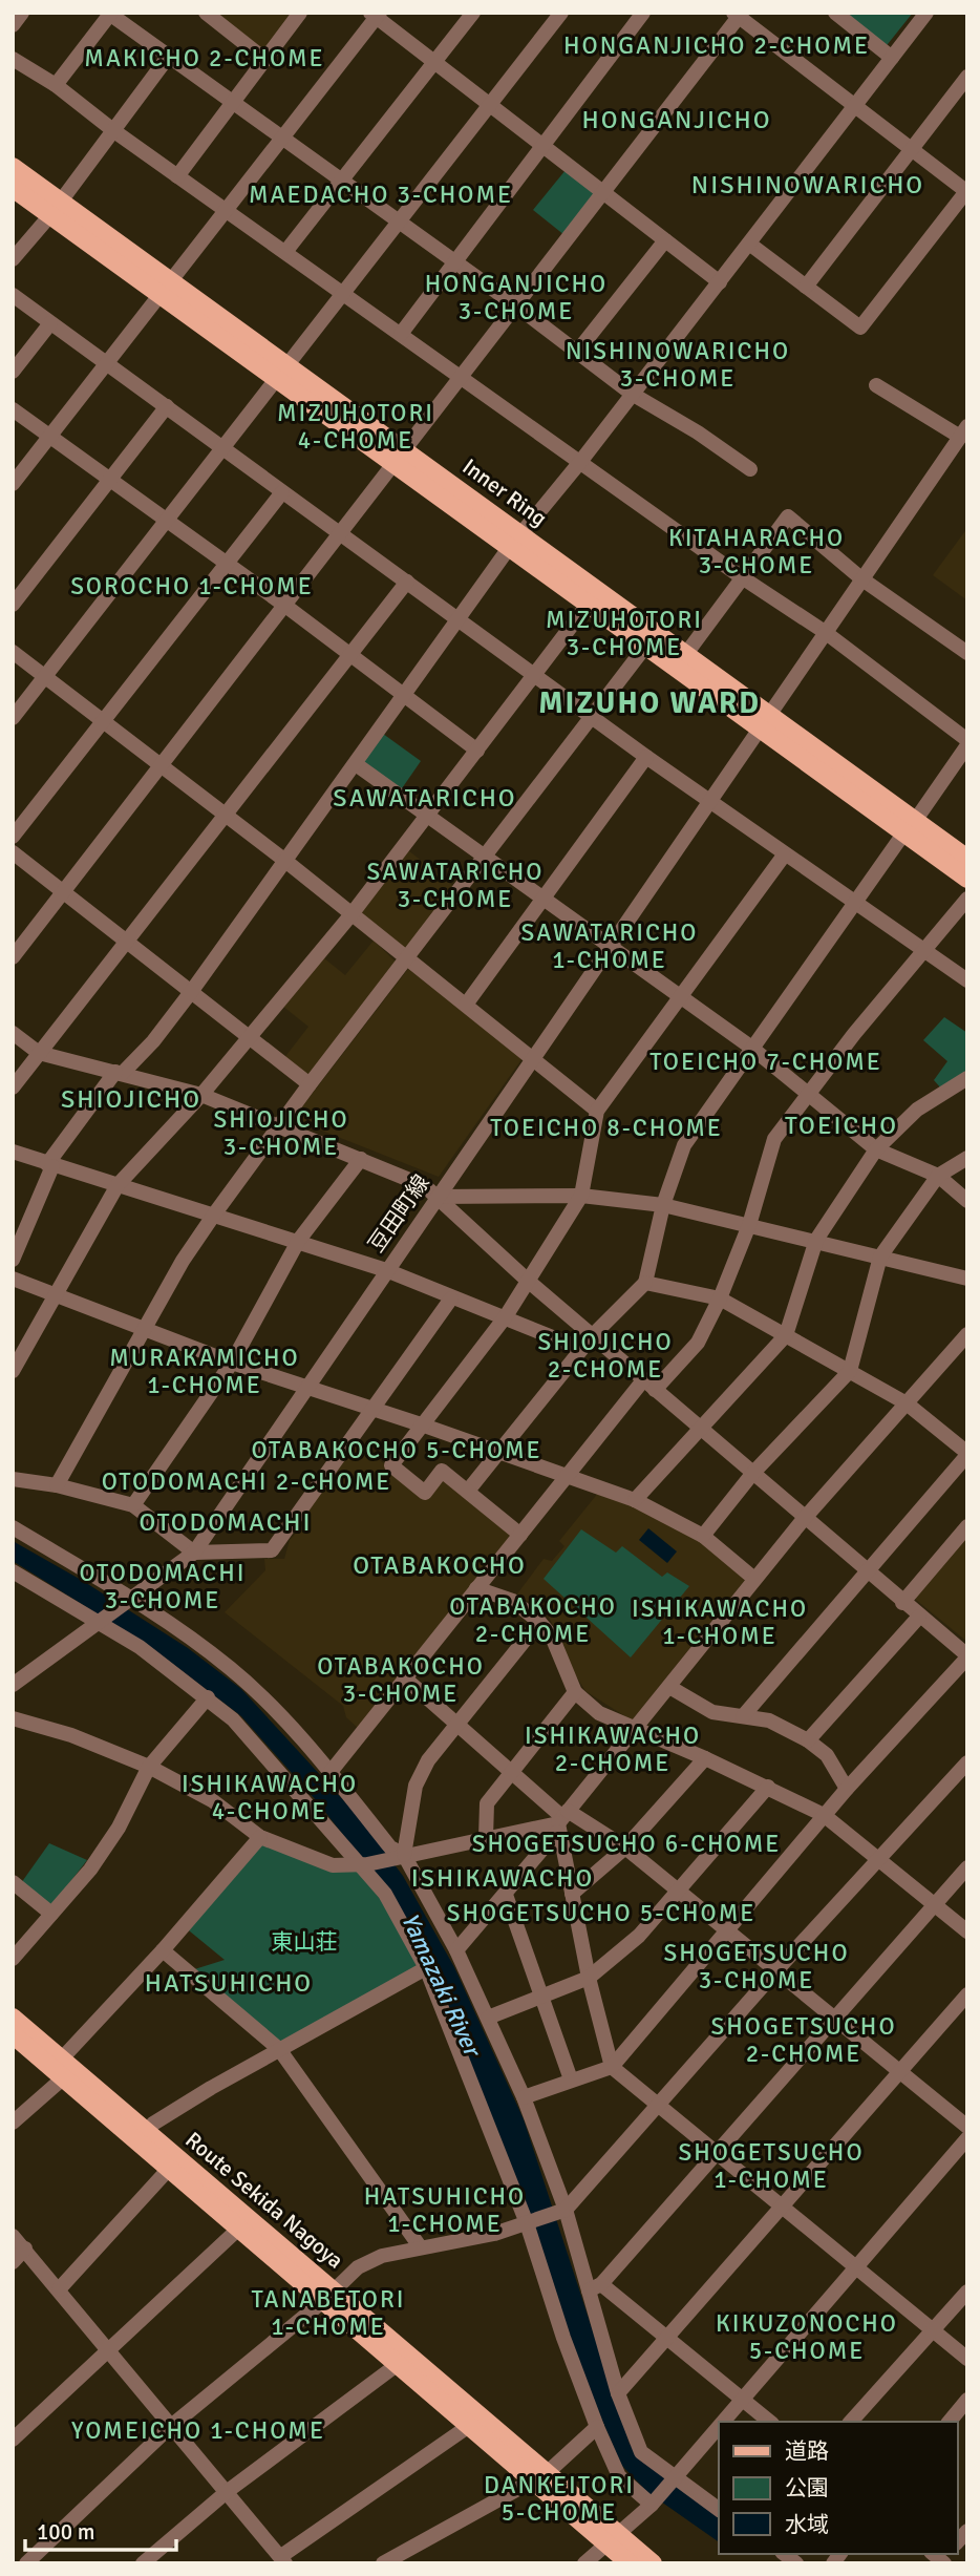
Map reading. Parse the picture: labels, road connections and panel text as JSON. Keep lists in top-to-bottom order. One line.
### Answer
{"streets":{"main road":["Inner Ring","Route Sekida Nagoya"],"street":["豆田町線"]},"crossings":[["Inner Ring","豆田町線"]],"districts":["HONGANJICHO 2-CHOME","MAKICHO 2-CHOME","HONGANJICHO","NISHINOWARICHO","MAEDACHO 3-CHOME","HONGANJICHO 3-CHOME","NISHINOWARICHO 3-CHOME","MIZUHOTORI 4-CHOME","KITAHARACHO 3-CHOME","SOROCHO 1-CHOME","MIZUHOTORI 3-CHOME","MIZUHO WARD","SAWATARICHO","SAWATARICHO 3-CHOME","SAWATARICHO 1-CHOME","TOEICHO 7-CHOME","SHIOJICHO","SHIOJICHO 3-CHOME","TOEICHO","TOEICHO 8-CHOME","SHIOJICHO 2-CHOME","MURAKAMICHO 1-CHOME","OTABAKOCHO 5-CHOME","OTODOMACHI 2-CHOME","OTODOMACHI","OTABAKOCHO","OTODOMACHI 3-CHOME","OTABAKOCHO 2-CHOME","ISHIKAWACHO 1-CHOME","OTABAKOCHO 3-CHOME","ISHIKAWACHO 2-CHOME","ISHIKAWACHO 4-CHOME","SHOGETSUCHO 6-CHOME","ISHIKAWACHO","SHOGETSUCHO 5-CHOME","SHOGETSUCHO 3-CHOME","HATSUHICHO","SHOGETSUCHO 2-CHOME","SHOGETSUCHO 1-CHOME","HATSUHICHO 1-CHOME","TANABETORI 1-CHOME","KIKUZONOCHO 5-CHOME","YOMEICHO 1-CHOME","DANKEITORI 5-CHOME"],"water":["Yamazaki River"],"parks":["東山荘"],"legend":["道路","公園","水域"],"scale_bar":"100 m"}
